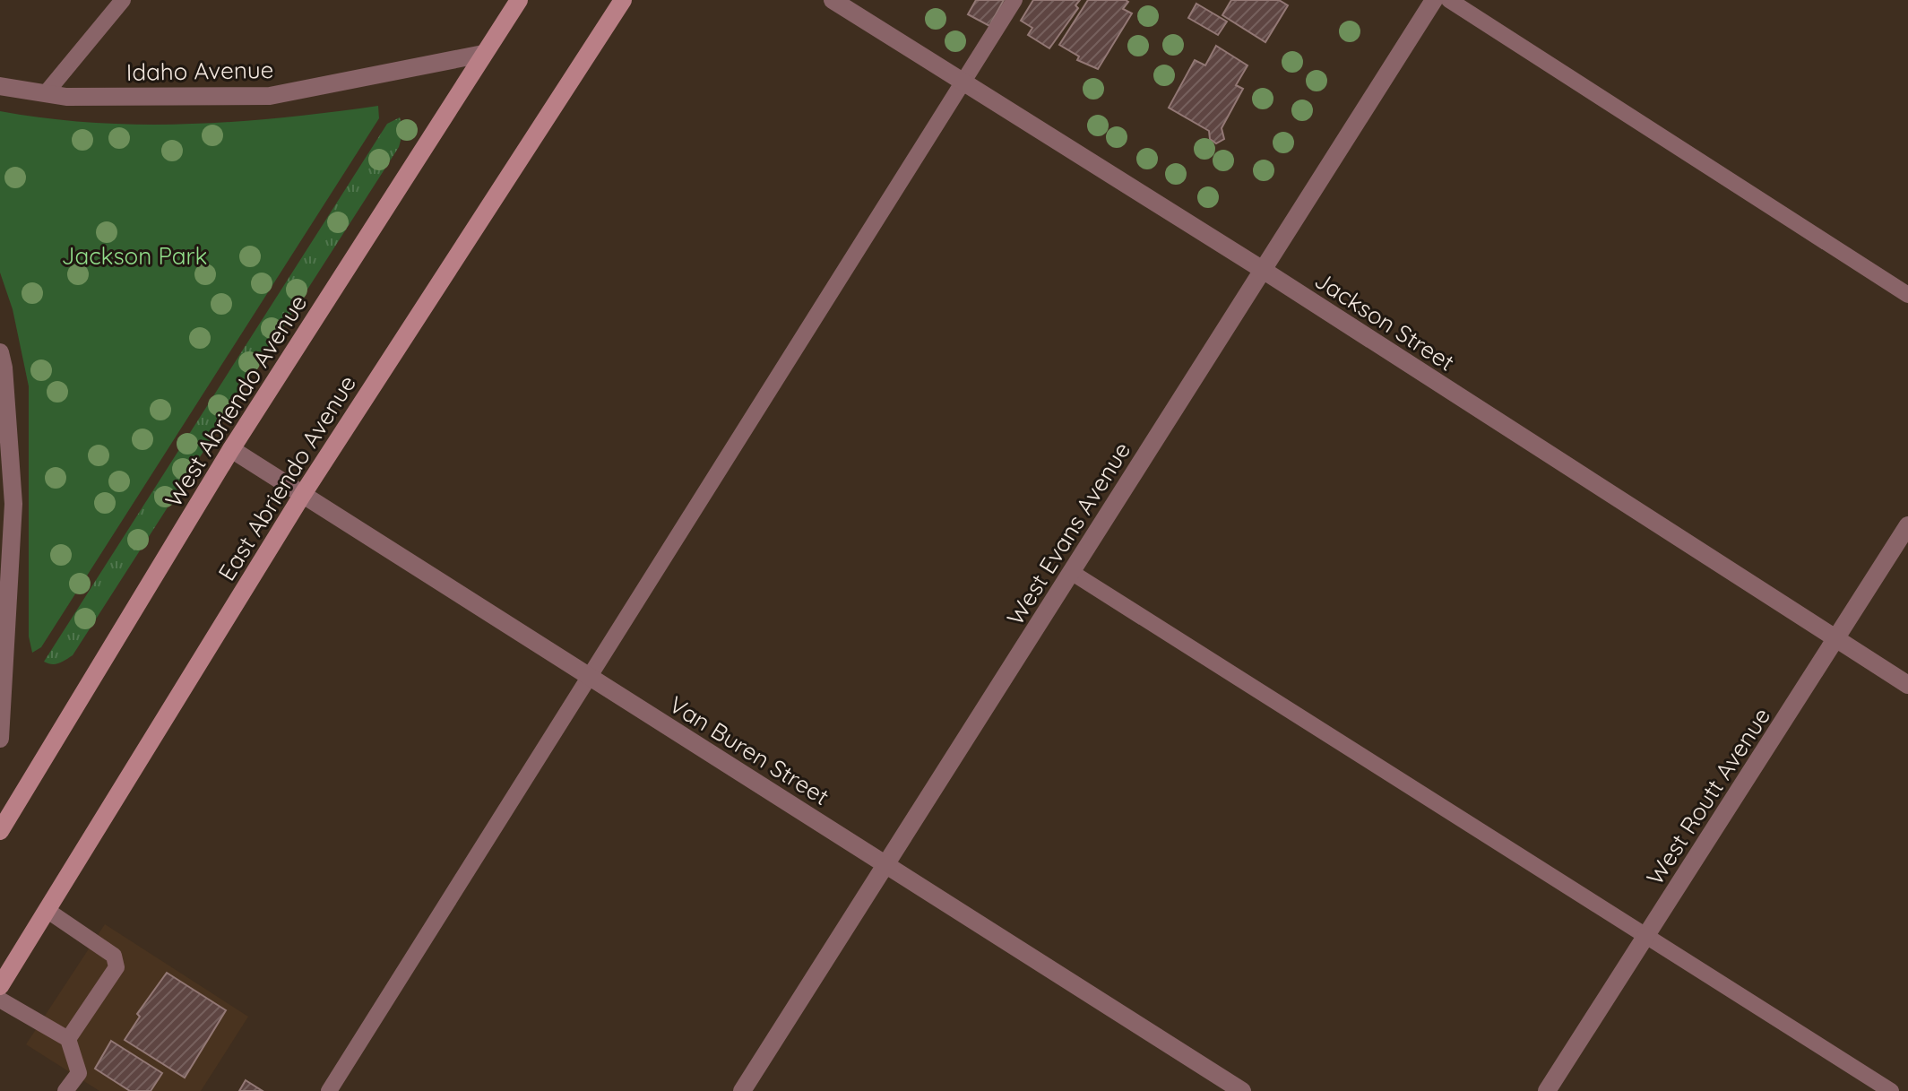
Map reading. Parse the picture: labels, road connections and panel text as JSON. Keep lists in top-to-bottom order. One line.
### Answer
{"streets":{"main road":["West Abriendo Avenue","East Abriendo Avenue"],"street":["Idaho Avenue","Jackson Street","West Evans Avenue","Van Buren Street","West Routt Avenue"]},"crossings":[["Idaho Avenue","West Abriendo Avenue"],["Jackson Street","West Evans Avenue"],["Jackson Street","West Routt Avenue"],["West Abriendo Avenue","Van Buren Street"],["East Abriendo Avenue","Van Buren Street"],["West Evans Avenue","Van Buren Street"]],"parks":["Jackson Park"]}
